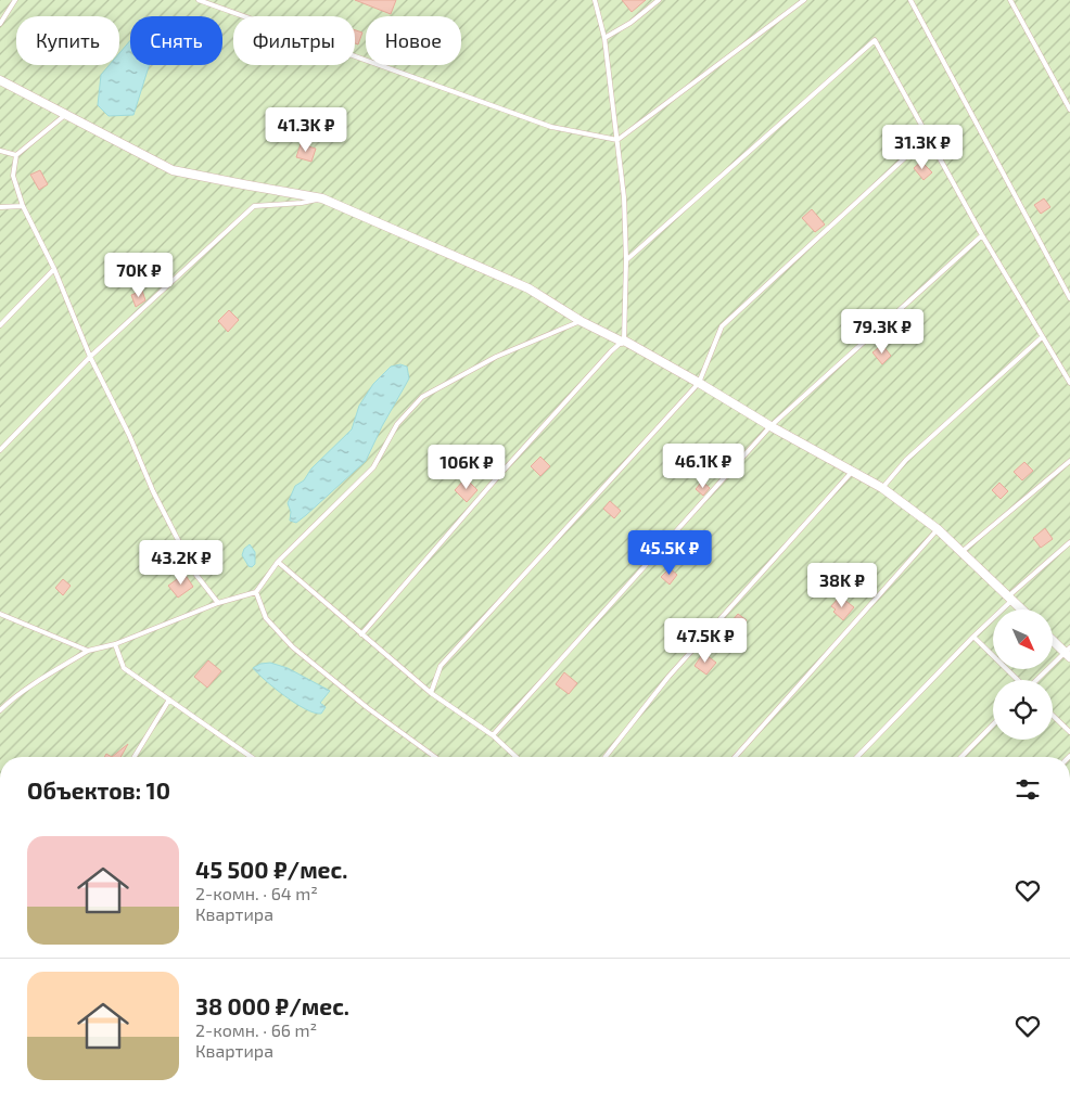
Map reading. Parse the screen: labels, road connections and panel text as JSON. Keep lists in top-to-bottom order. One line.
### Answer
{"north":"bottom right","page":{"chip":["Купить","Снять","Фильтры","Новое"],"price":["41.3K ₽","31.3K ₽","70K ₽","79.3K ₽","46.1K ₽","106K ₽","45.5K ₽","43.2K ₽","38K ₽","47.5K ₽"],"heading":"Объектов: 10","list":[{"name":"45 500 ₽/мес.","note":"2-комн. · 64 m² · Квартира"},{"name":"38 000 ₽/мес.","note":"2-комн. · 66 m² · Квартира"}]}}
